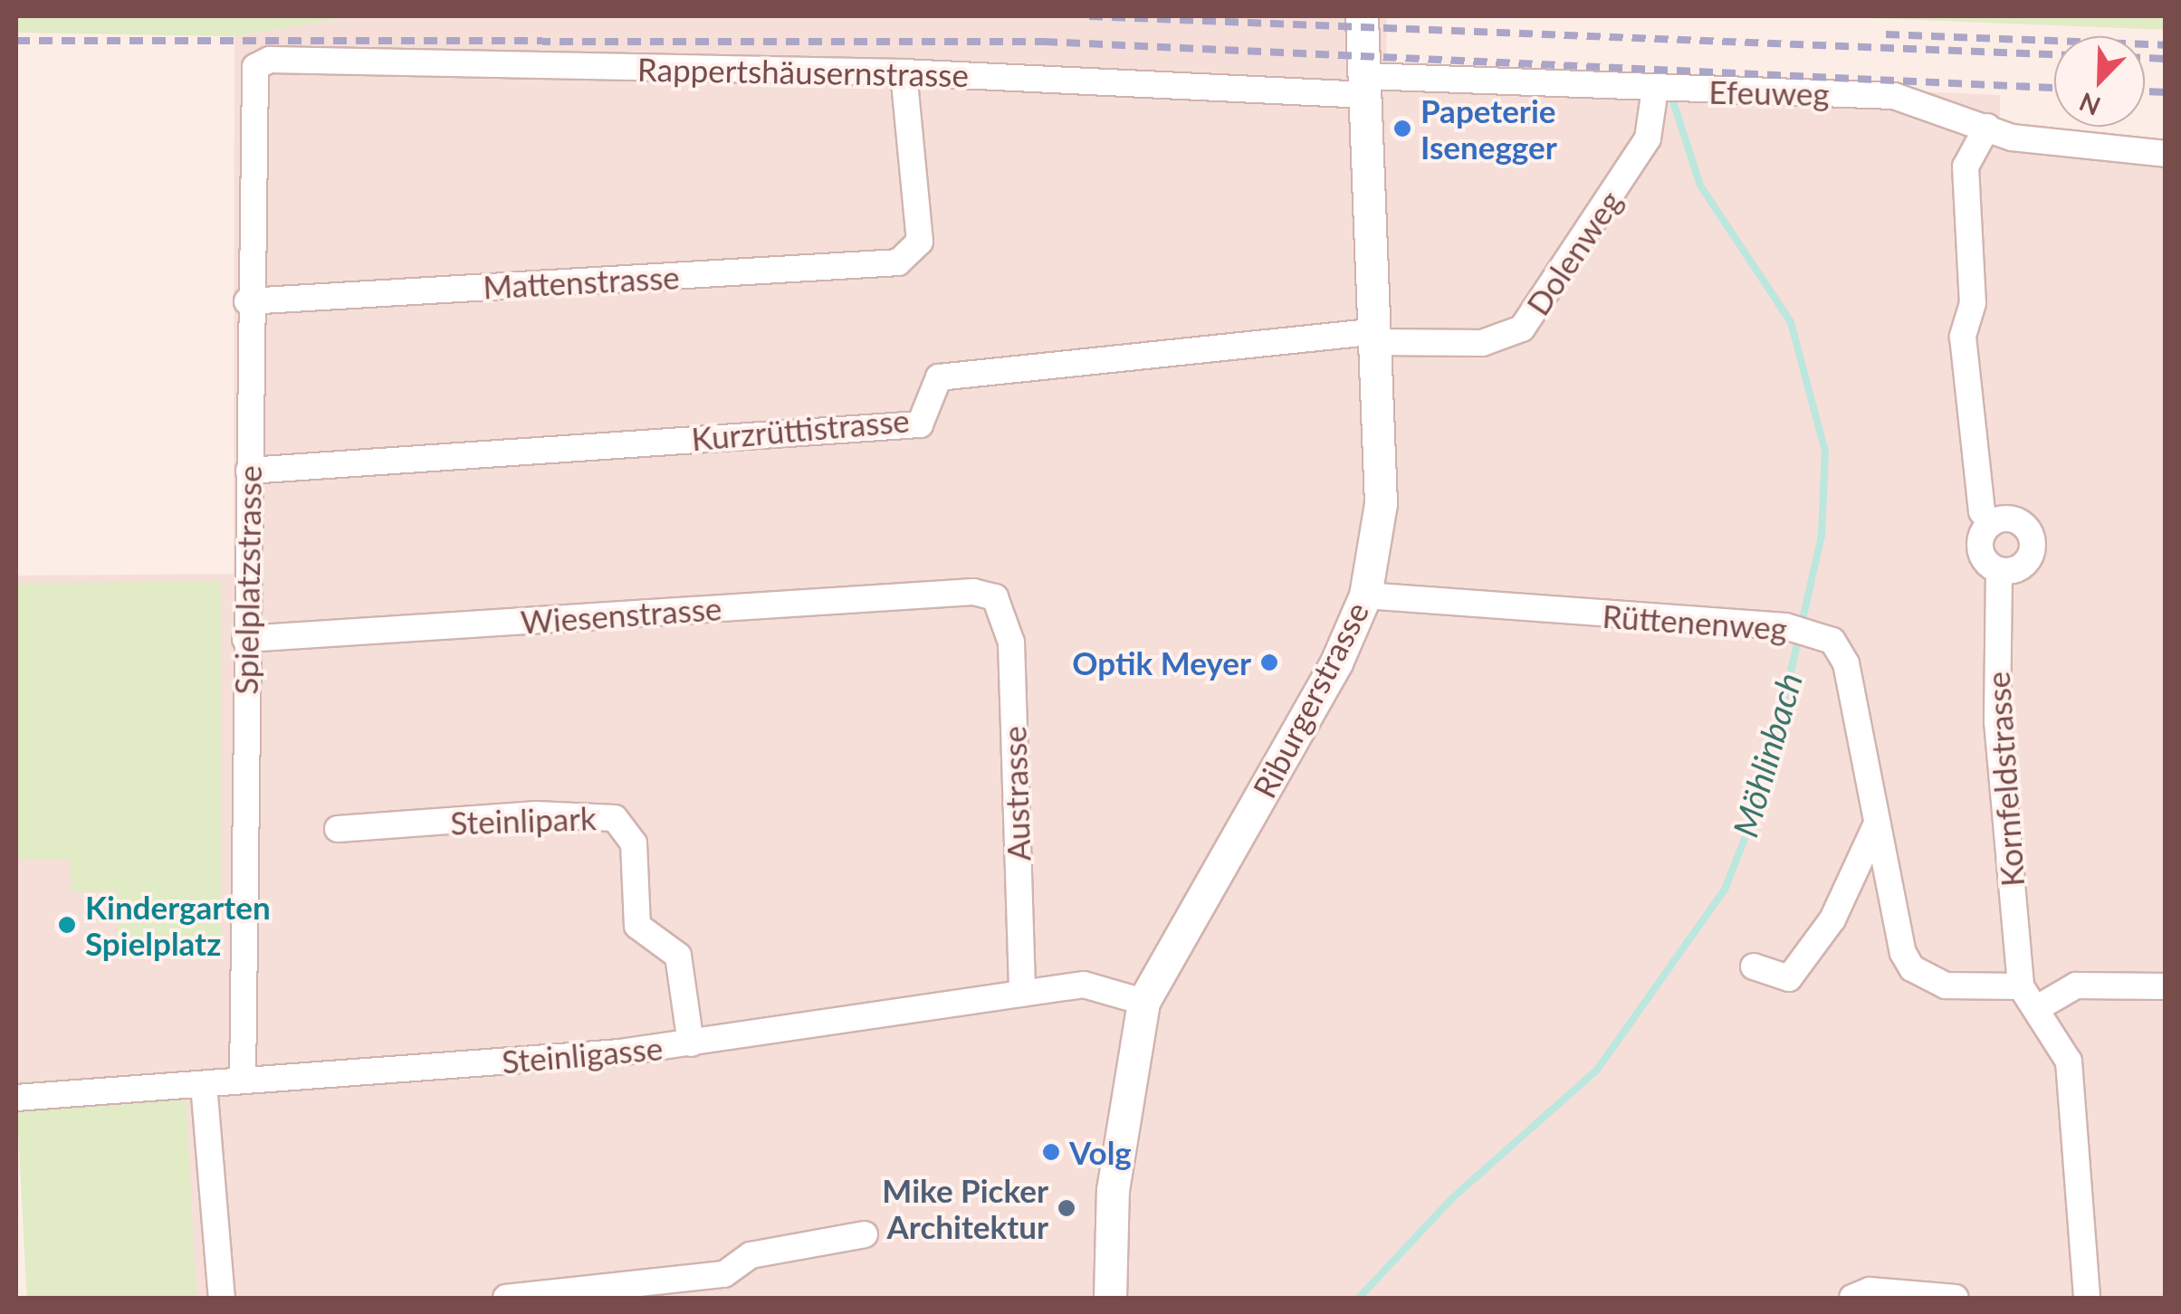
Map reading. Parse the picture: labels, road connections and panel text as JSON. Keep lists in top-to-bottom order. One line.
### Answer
{"streets":{"street":["Rappertshäusernstrasse","Efeuweg","Dolenweg","Mattenstrasse","Kurzrüttistrasse","Spielplatzstrasse","Wiesenstrasse","Rüttenenweg","Riburgerstrasse","Kornfeldstrasse","Austrasse","Steinlipark","Steinligasse"]},"crossings":[["Rappertshäusernstrasse","Efeuweg"],["Rappertshäusernstrasse","Mattenstrasse"],["Rappertshäusernstrasse","Spielplatzstrasse"],["Rappertshäusernstrasse","Riburgerstrasse"],["Efeuweg","Dolenweg"],["Efeuweg","Riburgerstrasse"],["Efeuweg","Kornfeldstrasse"],["Dolenweg","Kurzrüttistrasse"],["Dolenweg","Riburgerstrasse"],["Mattenstrasse","Spielplatzstrasse"],["Kurzrüttistrasse","Spielplatzstrasse"],["Kurzrüttistrasse","Riburgerstrasse"],["Spielplatzstrasse","Wiesenstrasse"],["Spielplatzstrasse","Steinligasse"],["Wiesenstrasse","Austrasse"],["Rüttenenweg","Riburgerstrasse"],["Rüttenenweg","Kornfeldstrasse"],["Riburgerstrasse","Steinligasse"],["Austrasse","Steinligasse"],["Steinlipark","Steinligasse"]],"water":["Möhlinbach"],"places":["Papeterie Isenegger","Optik Meyer","Kindergarten Spielplatz","Volg","Mike Picker Architektur"],"north":"bottom left"}
